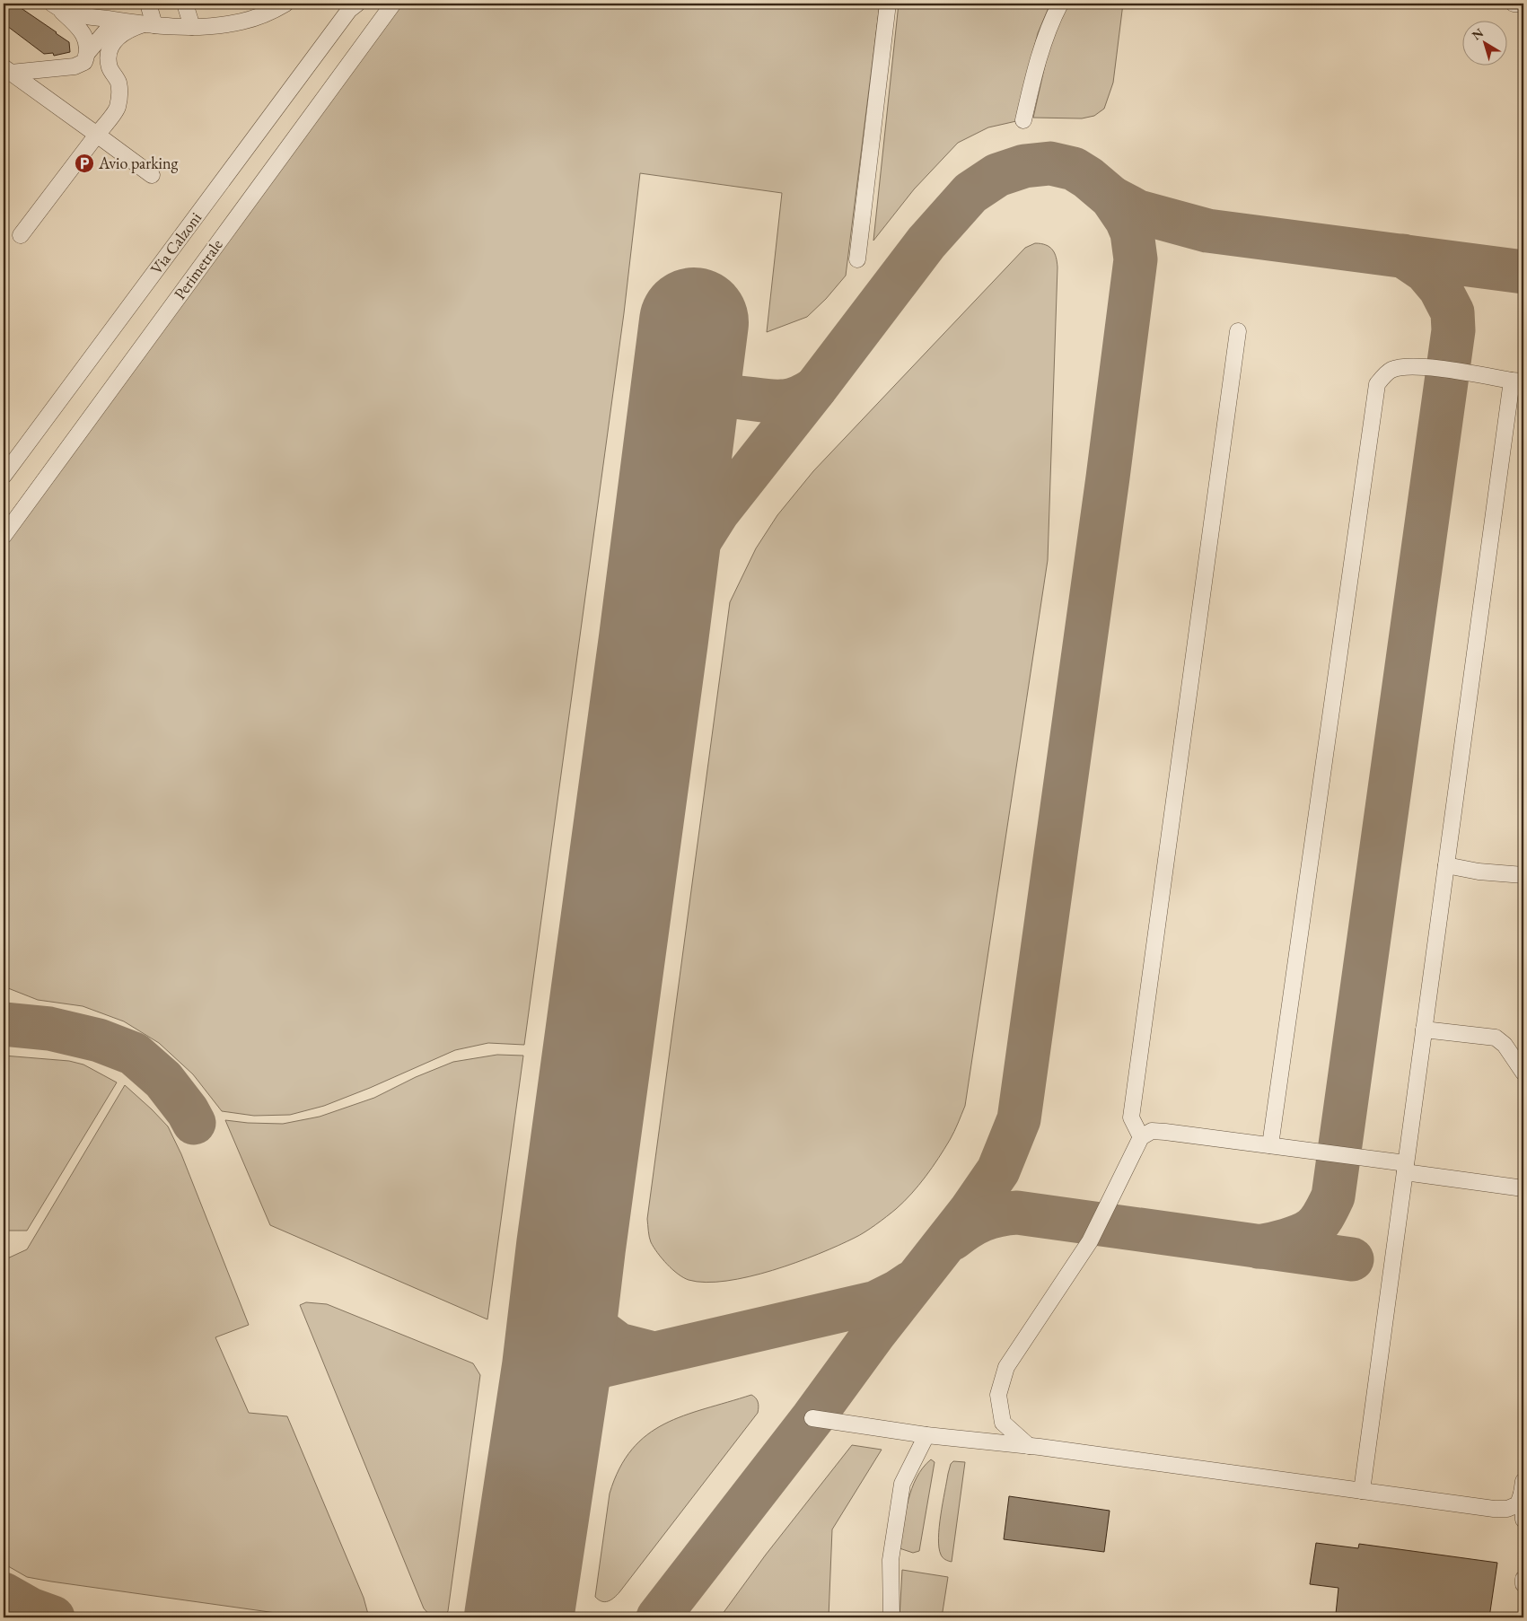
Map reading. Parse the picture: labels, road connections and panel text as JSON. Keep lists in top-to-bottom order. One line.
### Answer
{"streets":{"street":["Via Calzoni","Perimetrale"]},"places":{"parking":["Avio parking"]},"north":"top left"}
